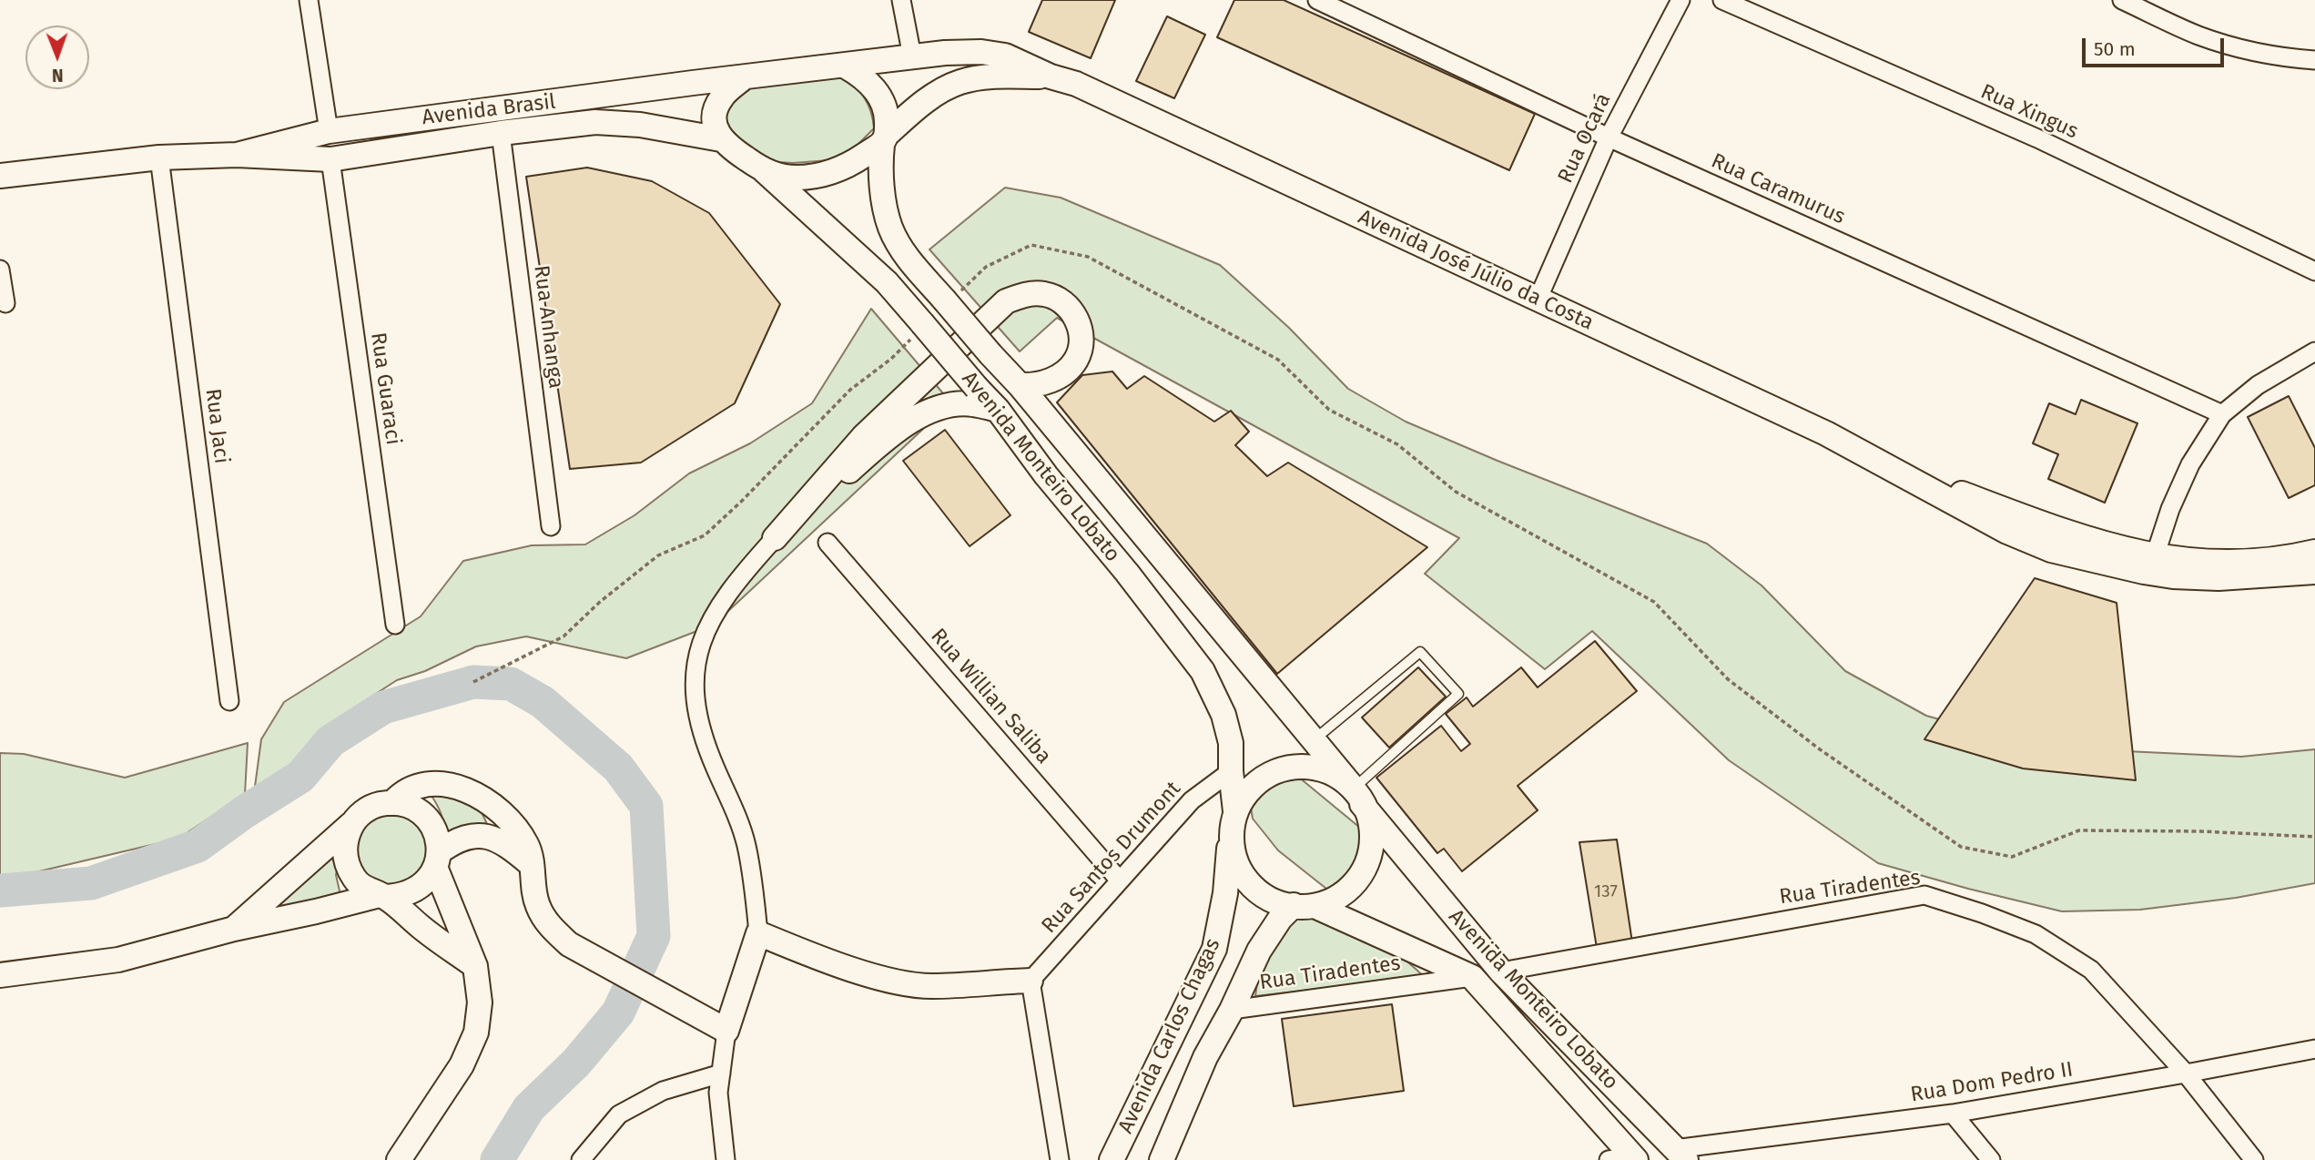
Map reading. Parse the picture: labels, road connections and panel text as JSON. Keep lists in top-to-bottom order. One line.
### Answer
{"streets":{"main road":["Avenida Brasil","Avenida José Júlio da Costa","Avenida Monteiro Lobato","Avenida Carlos Chagas"],"street":["Rua Xingus","Rua Ocará","Rua Caramurus","Rua Anhanga","Rua Guaraci","Rua Jaci","Rua Willian Saliba","Rua Santos Drumont","Rua Tiradentes","Rua Dom Pedro II"]},"crossings":[["Avenida Brasil","Avenida José Júlio da Costa"],["Avenida Brasil","Rua Anhanga"],["Avenida Brasil","Rua Guaraci"],["Avenida Brasil","Rua Jaci"],["Avenida Brasil","Avenida Monteiro Lobato"],["Rua Ocará","Rua Caramurus"],["Rua Ocará","Avenida José Júlio da Costa"],["Avenida José Júlio da Costa","Avenida Monteiro Lobato"],["Avenida Monteiro Lobato","Rua Santos Drumont"],["Avenida Monteiro Lobato","Rua Tiradentes"],["Avenida Monteiro Lobato","Avenida Carlos Chagas"],["Avenida Monteiro Lobato","Rua Dom Pedro II"],["Rua Willian Saliba","Rua Santos Drumont"],["Rua Tiradentes","Avenida Carlos Chagas"],["Rua Tiradentes","Rua Dom Pedro II"]],"house_numbers":["137"],"scale_bar":"50 m","north":"bottom"}
